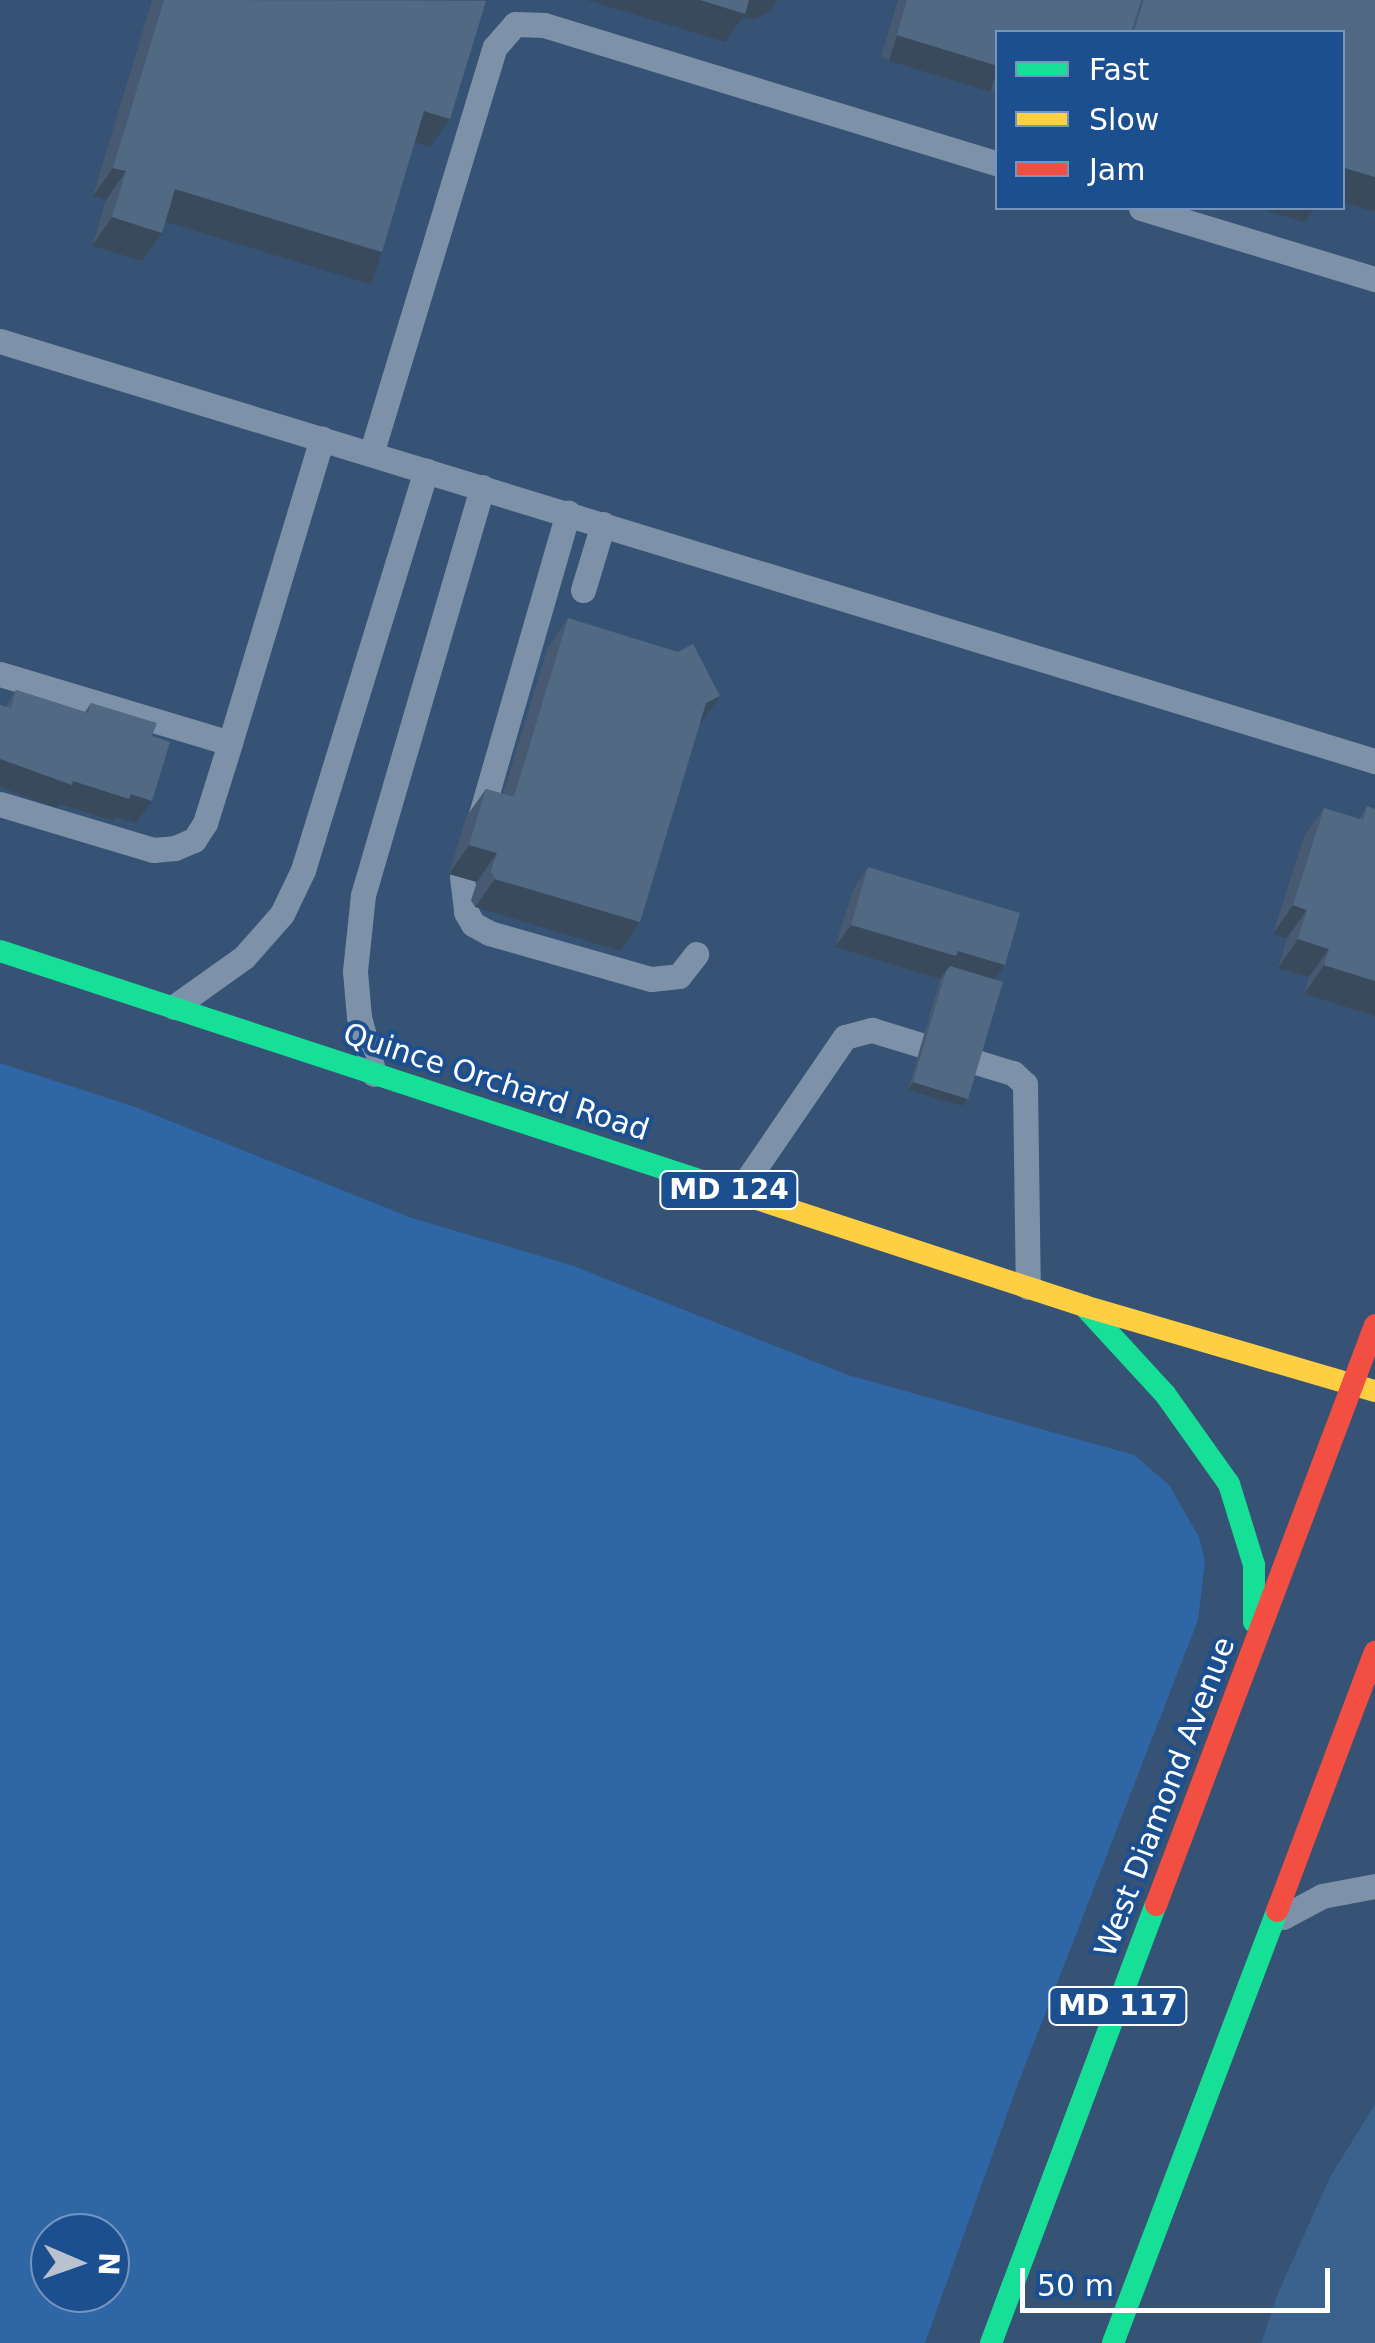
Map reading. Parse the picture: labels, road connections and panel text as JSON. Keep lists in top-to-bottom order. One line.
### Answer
{"streets":{"main road":["Quince Orchard Road","MD 124","West Diamond Avenue","MD 117"]},"crossings":[["Quince Orchard Road","West Diamond Avenue"],["Quince Orchard Road","MD 117"],["West Diamond Avenue","MD 117"]],"legend":["Fast","Slow","Jam"],"scale_bar":"50 m","north":"right"}
